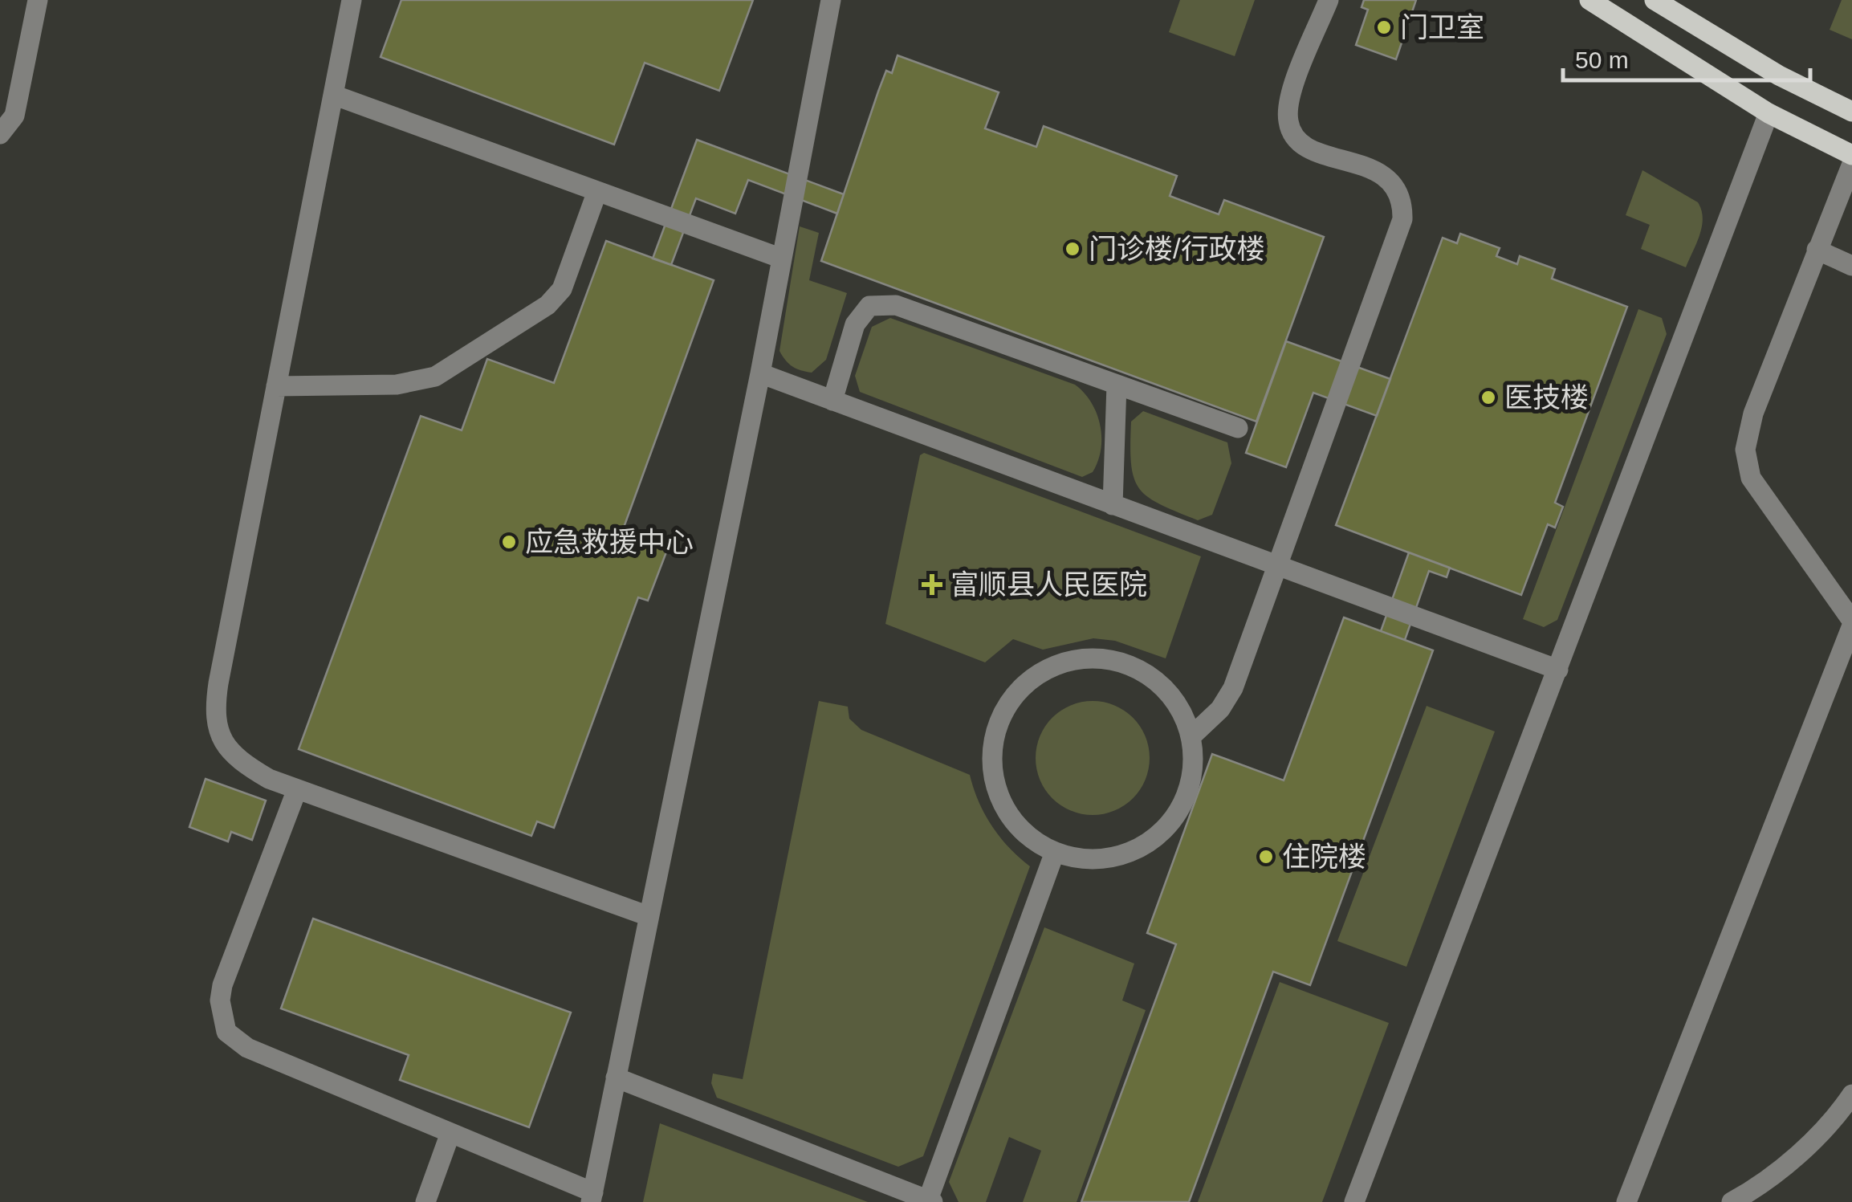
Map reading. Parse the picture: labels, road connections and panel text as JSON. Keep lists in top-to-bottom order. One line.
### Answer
{"places":{"other":["门卫室","门诊楼/行政楼","医技楼","应急救援中心","住院楼"],"health":["富顺县人民医院"]},"scale_bar":"50 m"}
